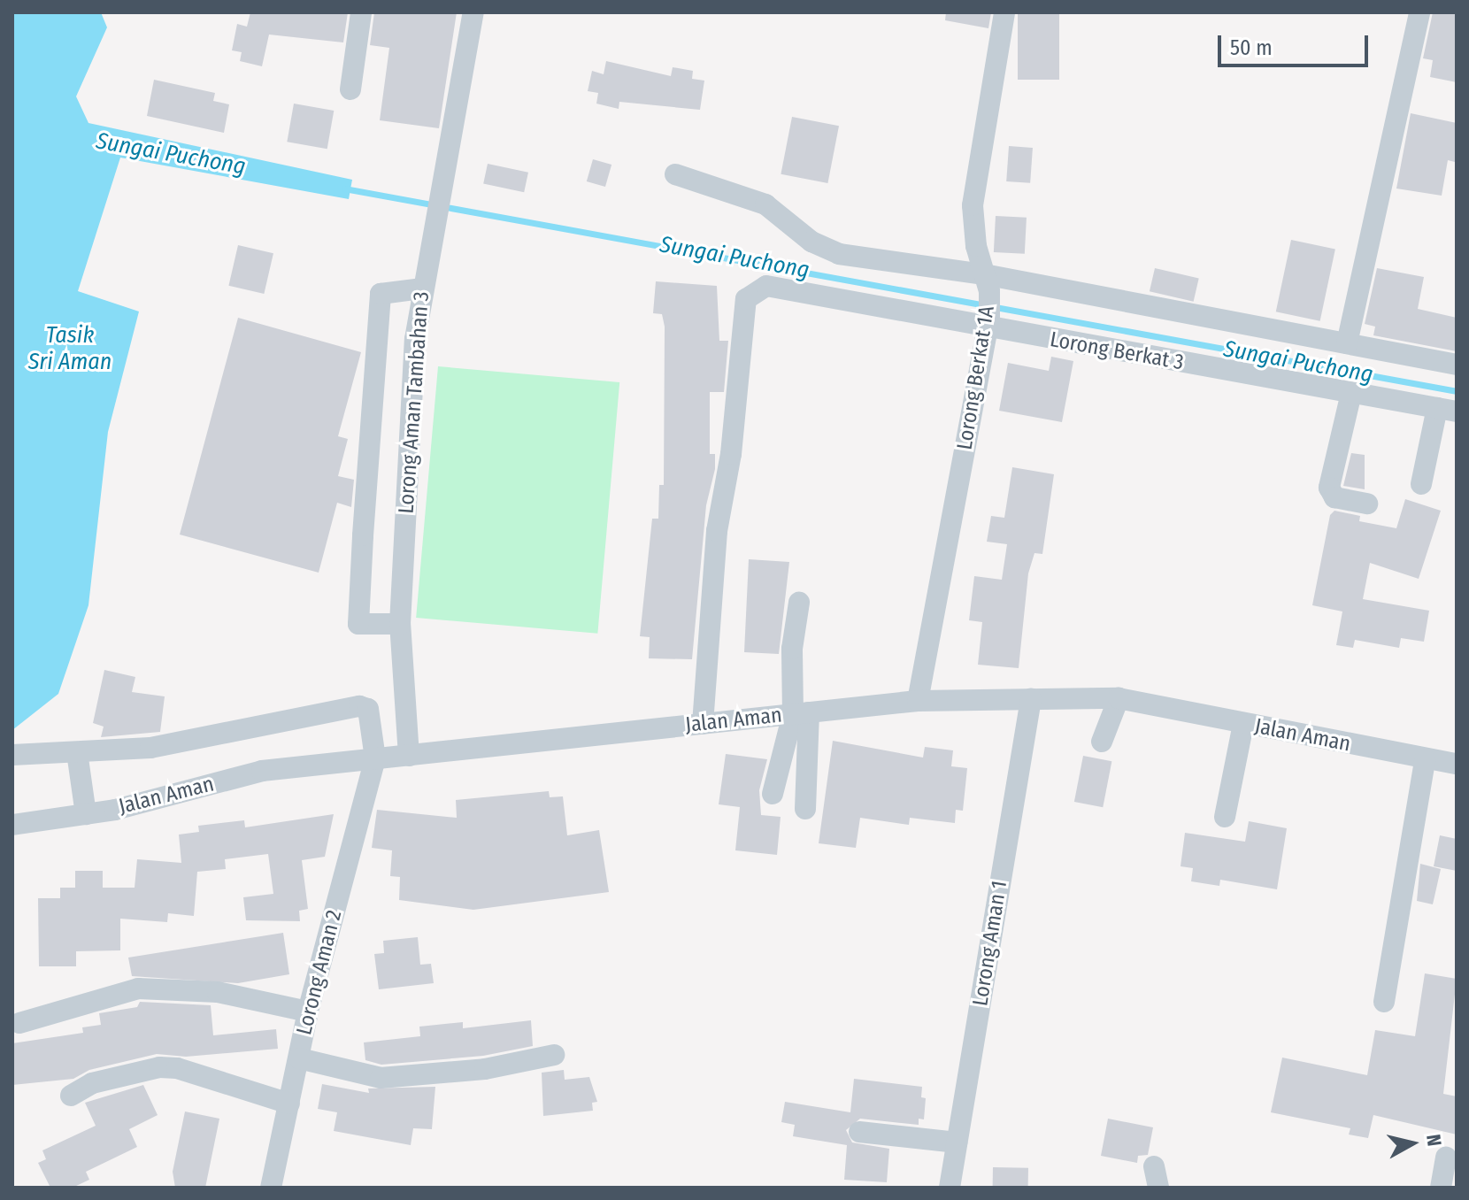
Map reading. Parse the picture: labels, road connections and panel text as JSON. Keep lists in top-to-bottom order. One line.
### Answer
{"streets":{"street":["Lorong Berkat 3","Lorong Berkat 1A","Lorong Aman Tambahan 3","Jalan Aman","Lorong Aman 1","Lorong Aman 2"]},"crossings":[["Lorong Berkat 3","Lorong Berkat 1A"],["Lorong Berkat 3","Jalan Aman"],["Lorong Berkat 1A","Jalan Aman"],["Lorong Aman Tambahan 3","Jalan Aman"],["Jalan Aman","Lorong Aman 1"],["Jalan Aman","Lorong Aman 2"]],"water":["Sungai Puchong","Tasik Sri Aman"],"scale_bar":"50 m","north":"right"}
